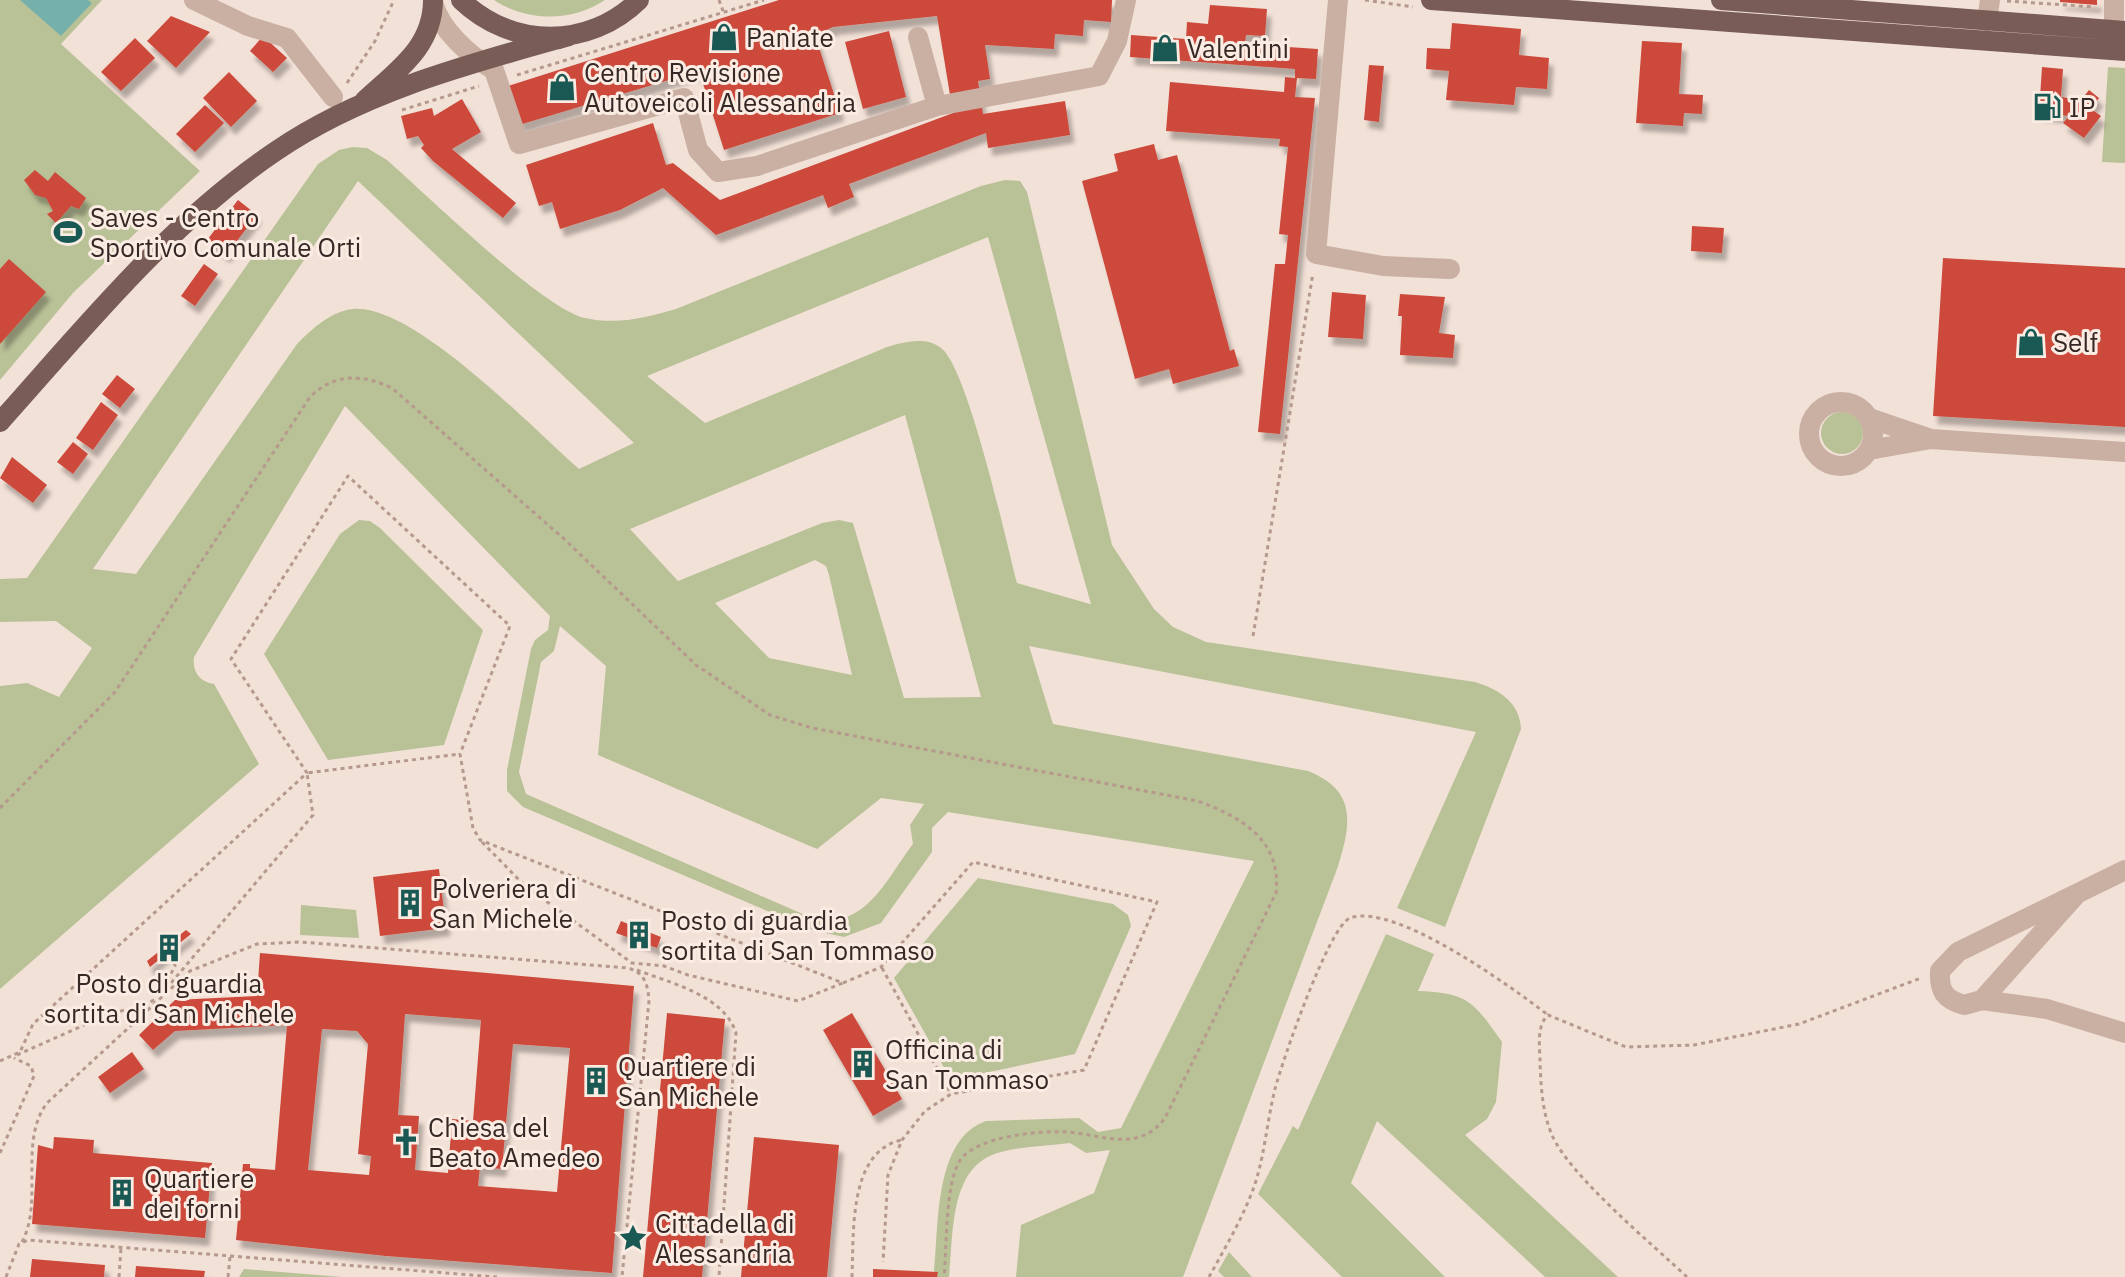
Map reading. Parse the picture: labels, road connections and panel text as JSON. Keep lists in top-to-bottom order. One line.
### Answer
{"places":{"shop":["Paniate","Valentini","Centro Revisione Autoveicoli Alessandria","Self"],"fuel station":["IP"],"sports":["Saves - Centro Sportivo Comunale Orti"],"building":["Polveriera di San Michele","Posto di guardia sortita di San Tommaso","Posto di guardia sortita di San Michele","Officina di San Tommaso","Quartiere di San Michele","Quartiere dei forni"],"church":["Chiesa del Beato Amedeo"],"place":["Cittadella di Alessandria"]}}
